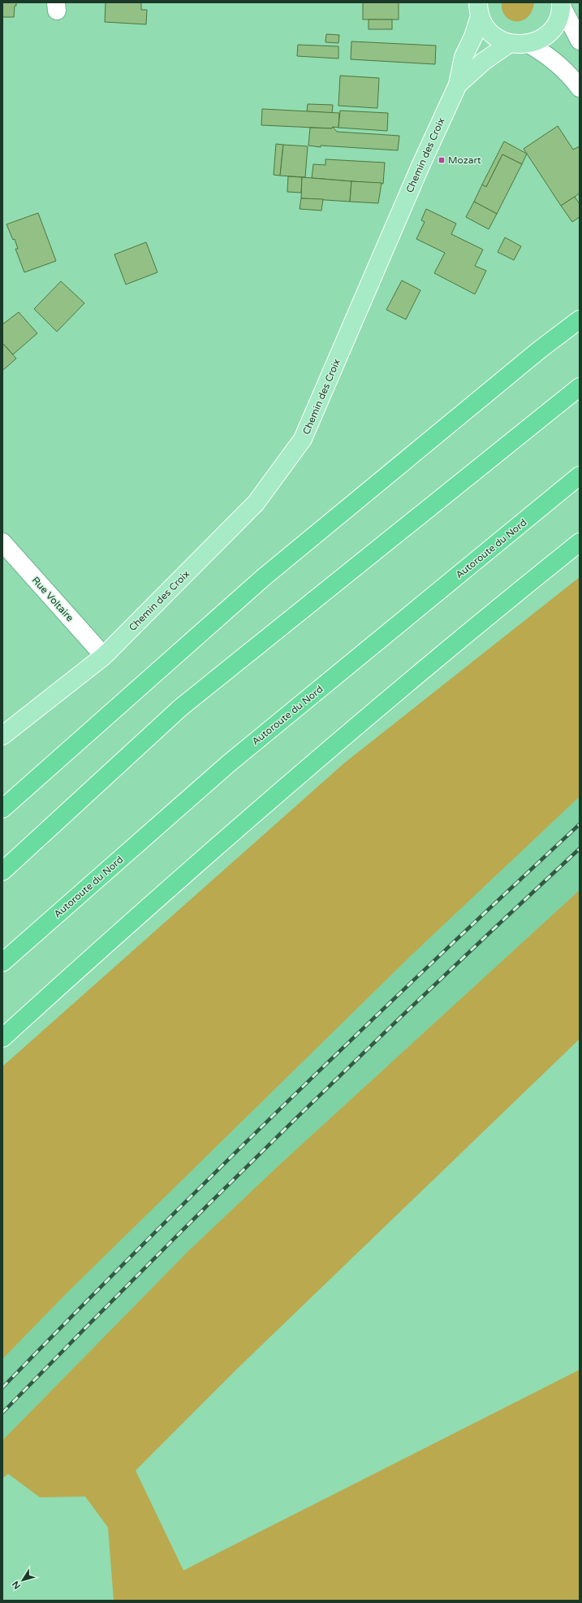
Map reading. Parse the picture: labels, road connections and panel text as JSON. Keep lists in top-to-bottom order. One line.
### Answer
{"streets":{"highway":["Autoroute du Nord"],"main road":["Chemin des Croix"],"street":["Rue Voltaire"]},"crossings":[["Chemin des Croix","Rue Voltaire"]],"places":{"transit":["Mozart"]},"north":"bottom left"}
